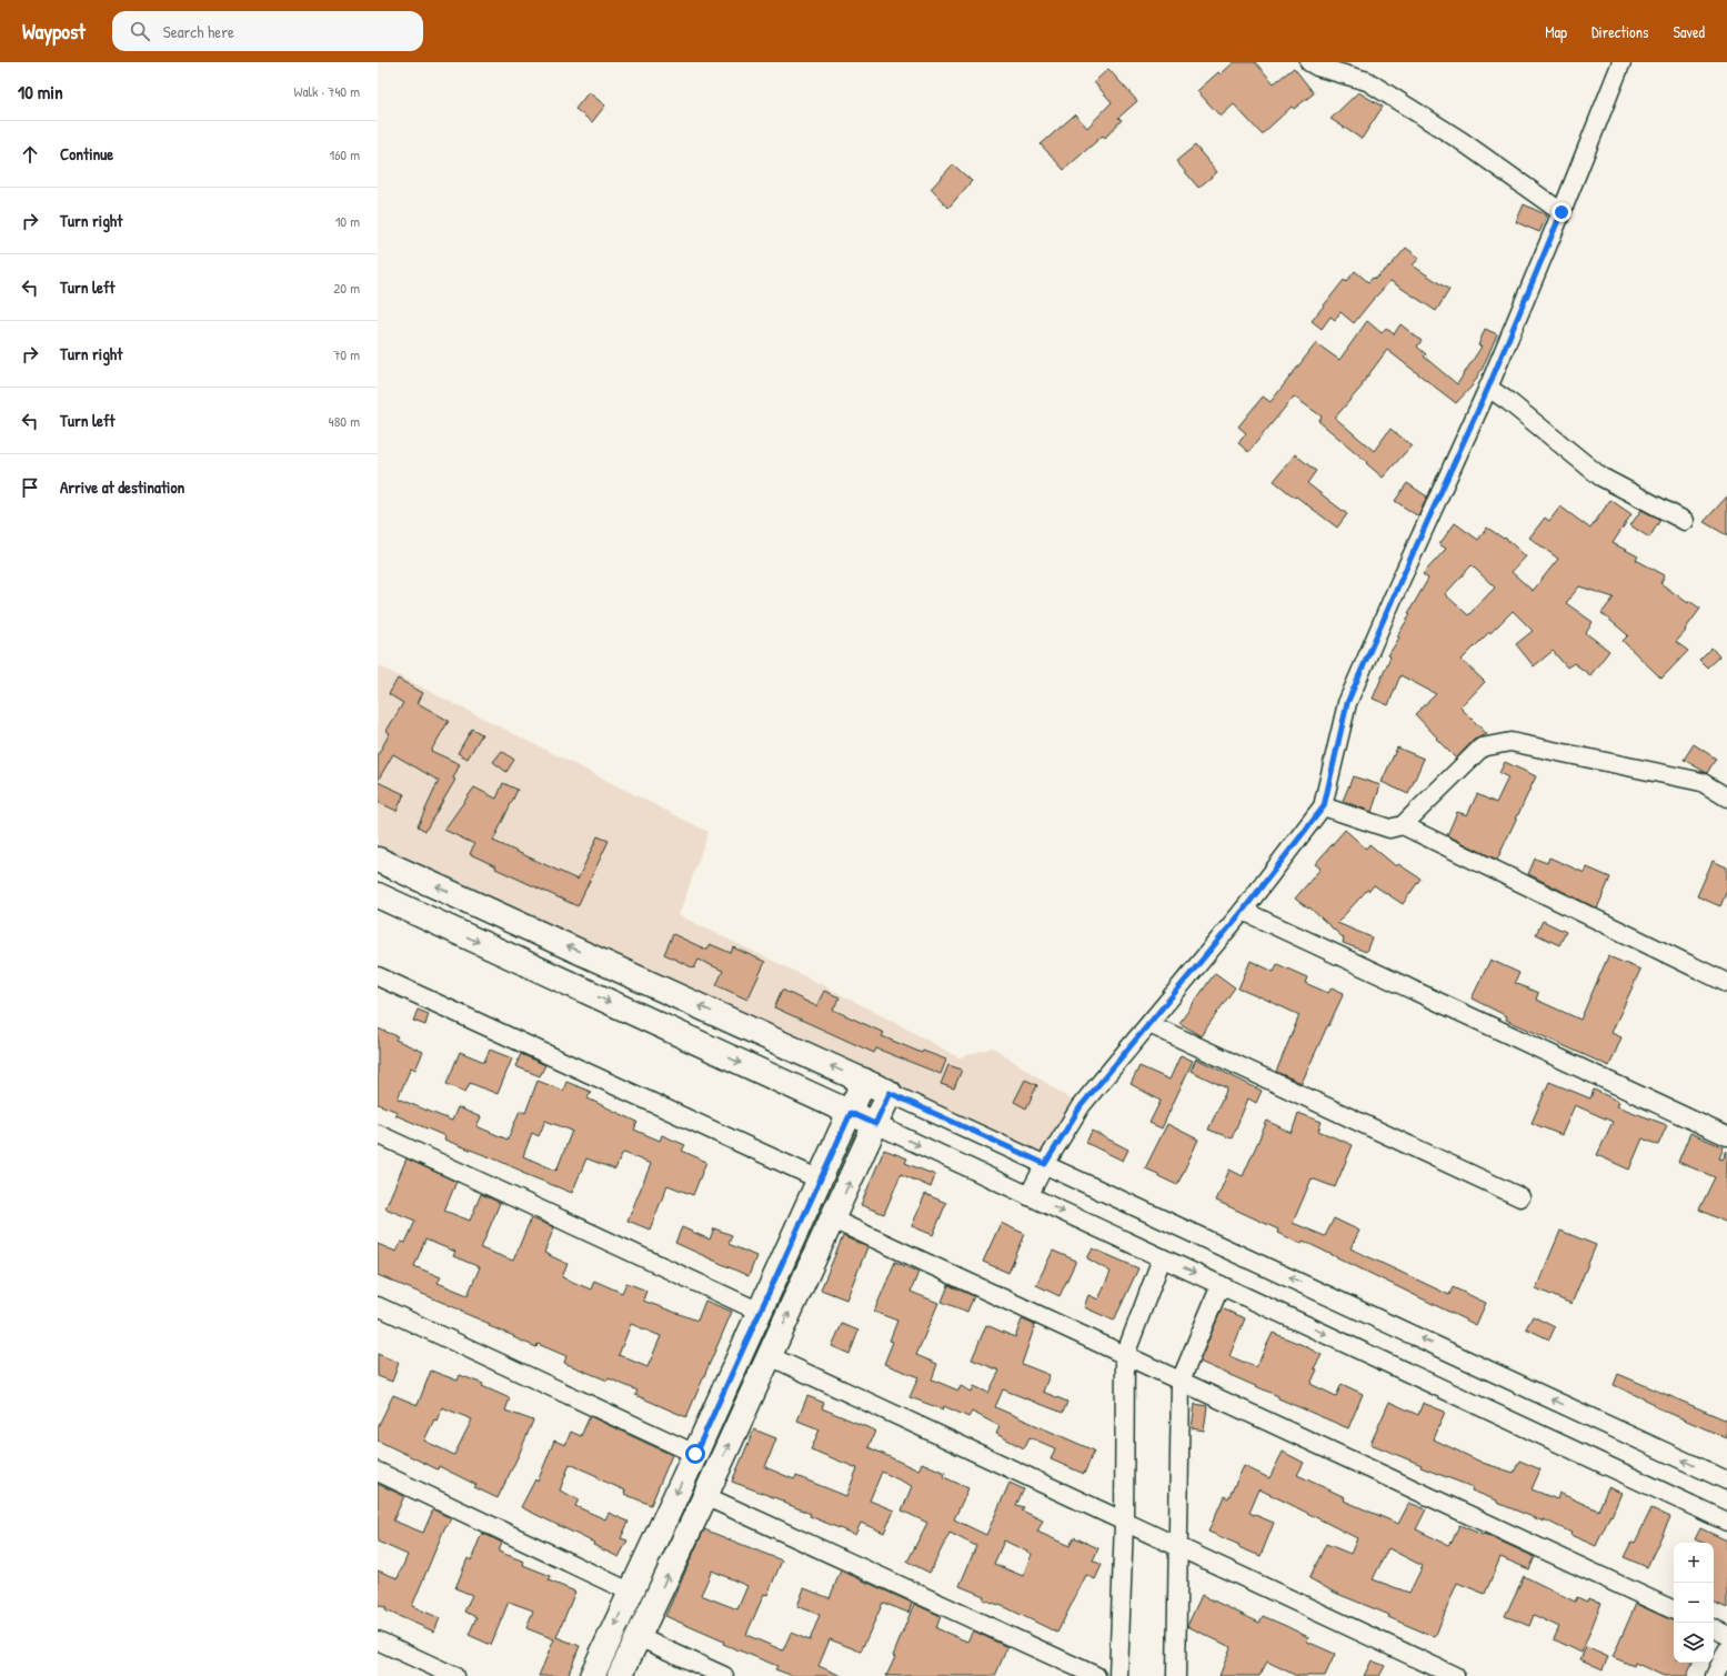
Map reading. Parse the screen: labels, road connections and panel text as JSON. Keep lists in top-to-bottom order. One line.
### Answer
{"page":{"header":"Waypost","search":"Search here","nav":["Map","Directions","Saved"],"heading":["10 min","Walk · 740 m"],"list":[["Continue","160 m"],["Turn right","10 m"],["Turn left","20 m"],["Turn right","70 m"],["Turn left","480 m"],"Arrive at destination"],"map_buttons":["+","−"]}}
